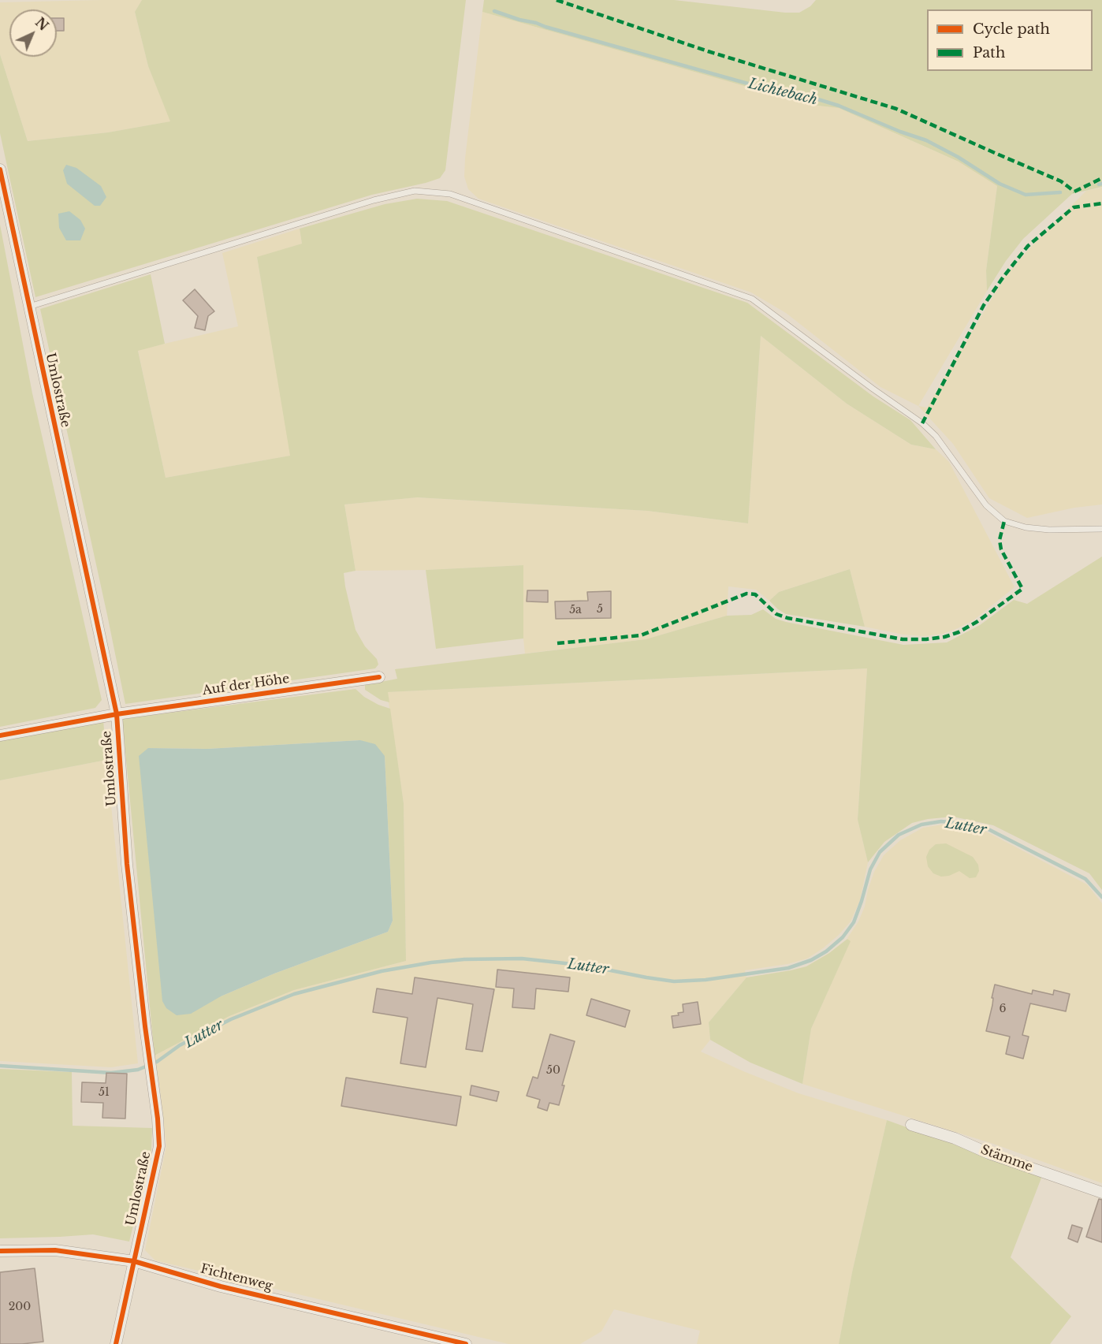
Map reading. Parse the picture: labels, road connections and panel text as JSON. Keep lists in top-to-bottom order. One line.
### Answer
{"streets":{"street":["Umlostraße","Auf der Höhe","Stämme","Fichtenweg"]},"crossings":[["Umlostraße","Auf der Höhe"],["Umlostraße","Fichtenweg"]],"water":["Lichtebach","Lutter"],"house_numbers":["5","5a","6","50","51","200"],"legend":["Cycle path","Path"],"north":"top right"}
